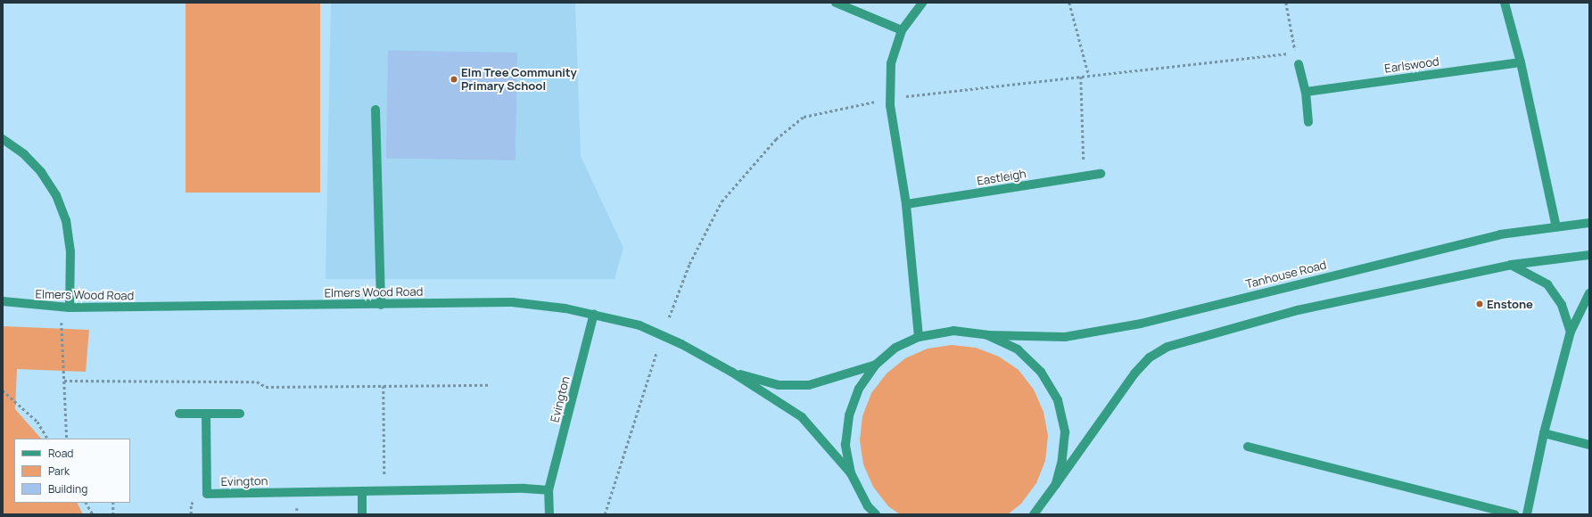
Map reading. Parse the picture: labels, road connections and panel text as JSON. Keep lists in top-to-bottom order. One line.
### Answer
{"streets":{"street":["Earlswood","Eastleigh","Tanhouse Road","Elmers Wood Road","Evington"]},"crossings":[["Elmers Wood Road","Evington"]],"places":["Elm Tree Community Primary School","Enstone"],"legend":["Road","Park","Building"]}
